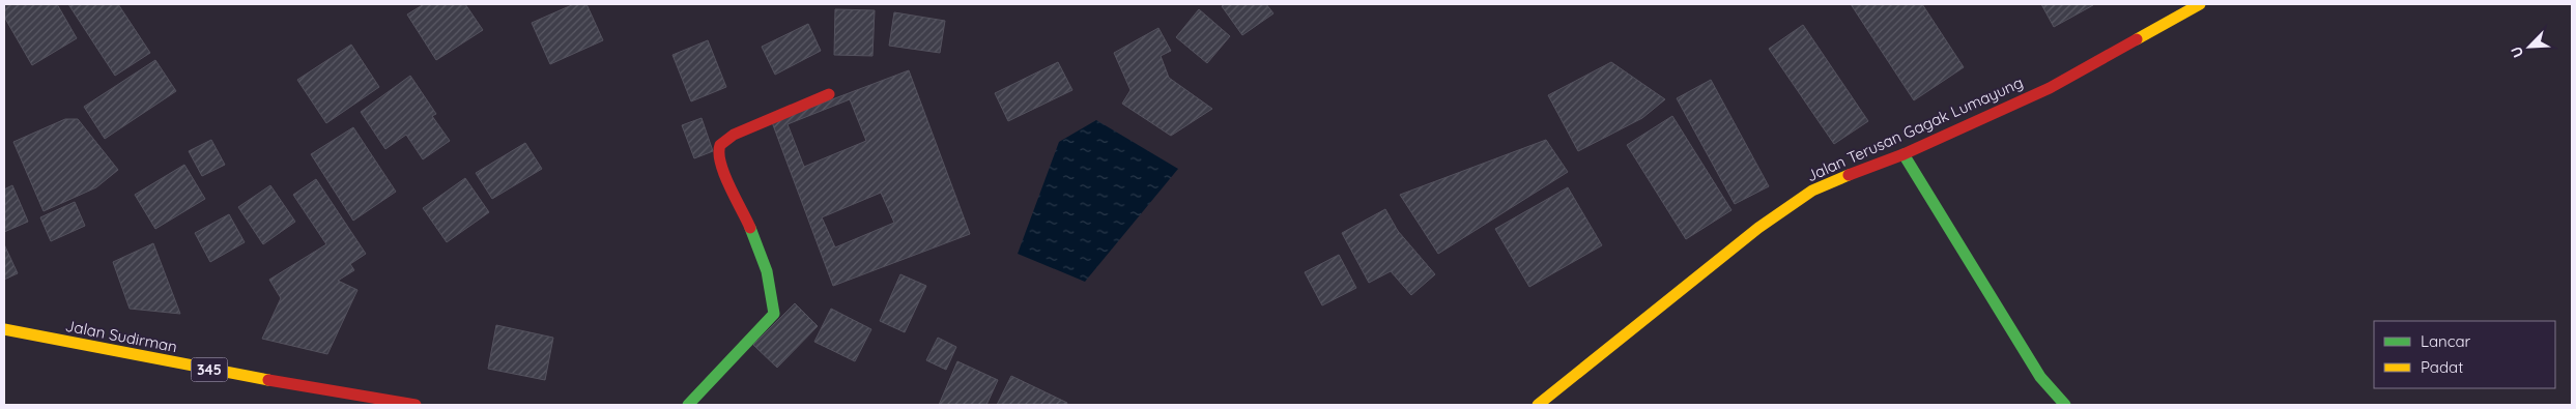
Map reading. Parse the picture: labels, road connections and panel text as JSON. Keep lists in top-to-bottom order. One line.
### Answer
{"streets":{"street":["Jalan Terusan Gagak Lumayung","Jalan Sudirman","345"]},"legend":["Lancar","Padat"],"north":"bottom left"}
